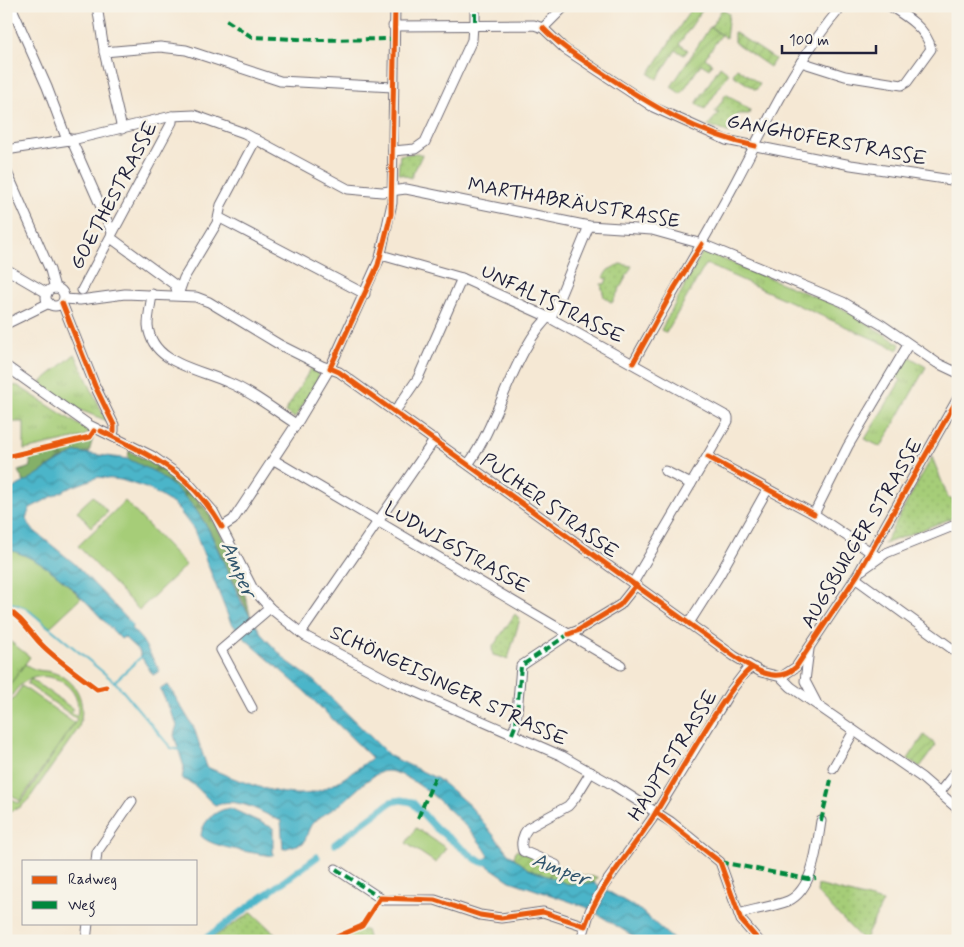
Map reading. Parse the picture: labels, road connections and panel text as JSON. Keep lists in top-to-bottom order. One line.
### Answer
{"streets":{"street":["GANGHOFERSTRASSE","GOETHESTRASSE","MARTHABRÄUSTRASSE","UNFALTSTRASSE","PUCHER STRASSE","AUGSBURGER STRASSE","LUDWIGSTRASSE","SCHÖNGEISINGER STRASSE","HAUPTSTRASSE"]},"crossings":[["GOETHESTRASSE","MARTHABRÄUSTRASSE"],["PUCHER STRASSE","HAUPTSTRASSE"],["SCHÖNGEISINGER STRASSE","HAUPTSTRASSE"]],"water":["Amper"],"legend":["Radweg","Weg"],"scale_bar":"100 m"}
